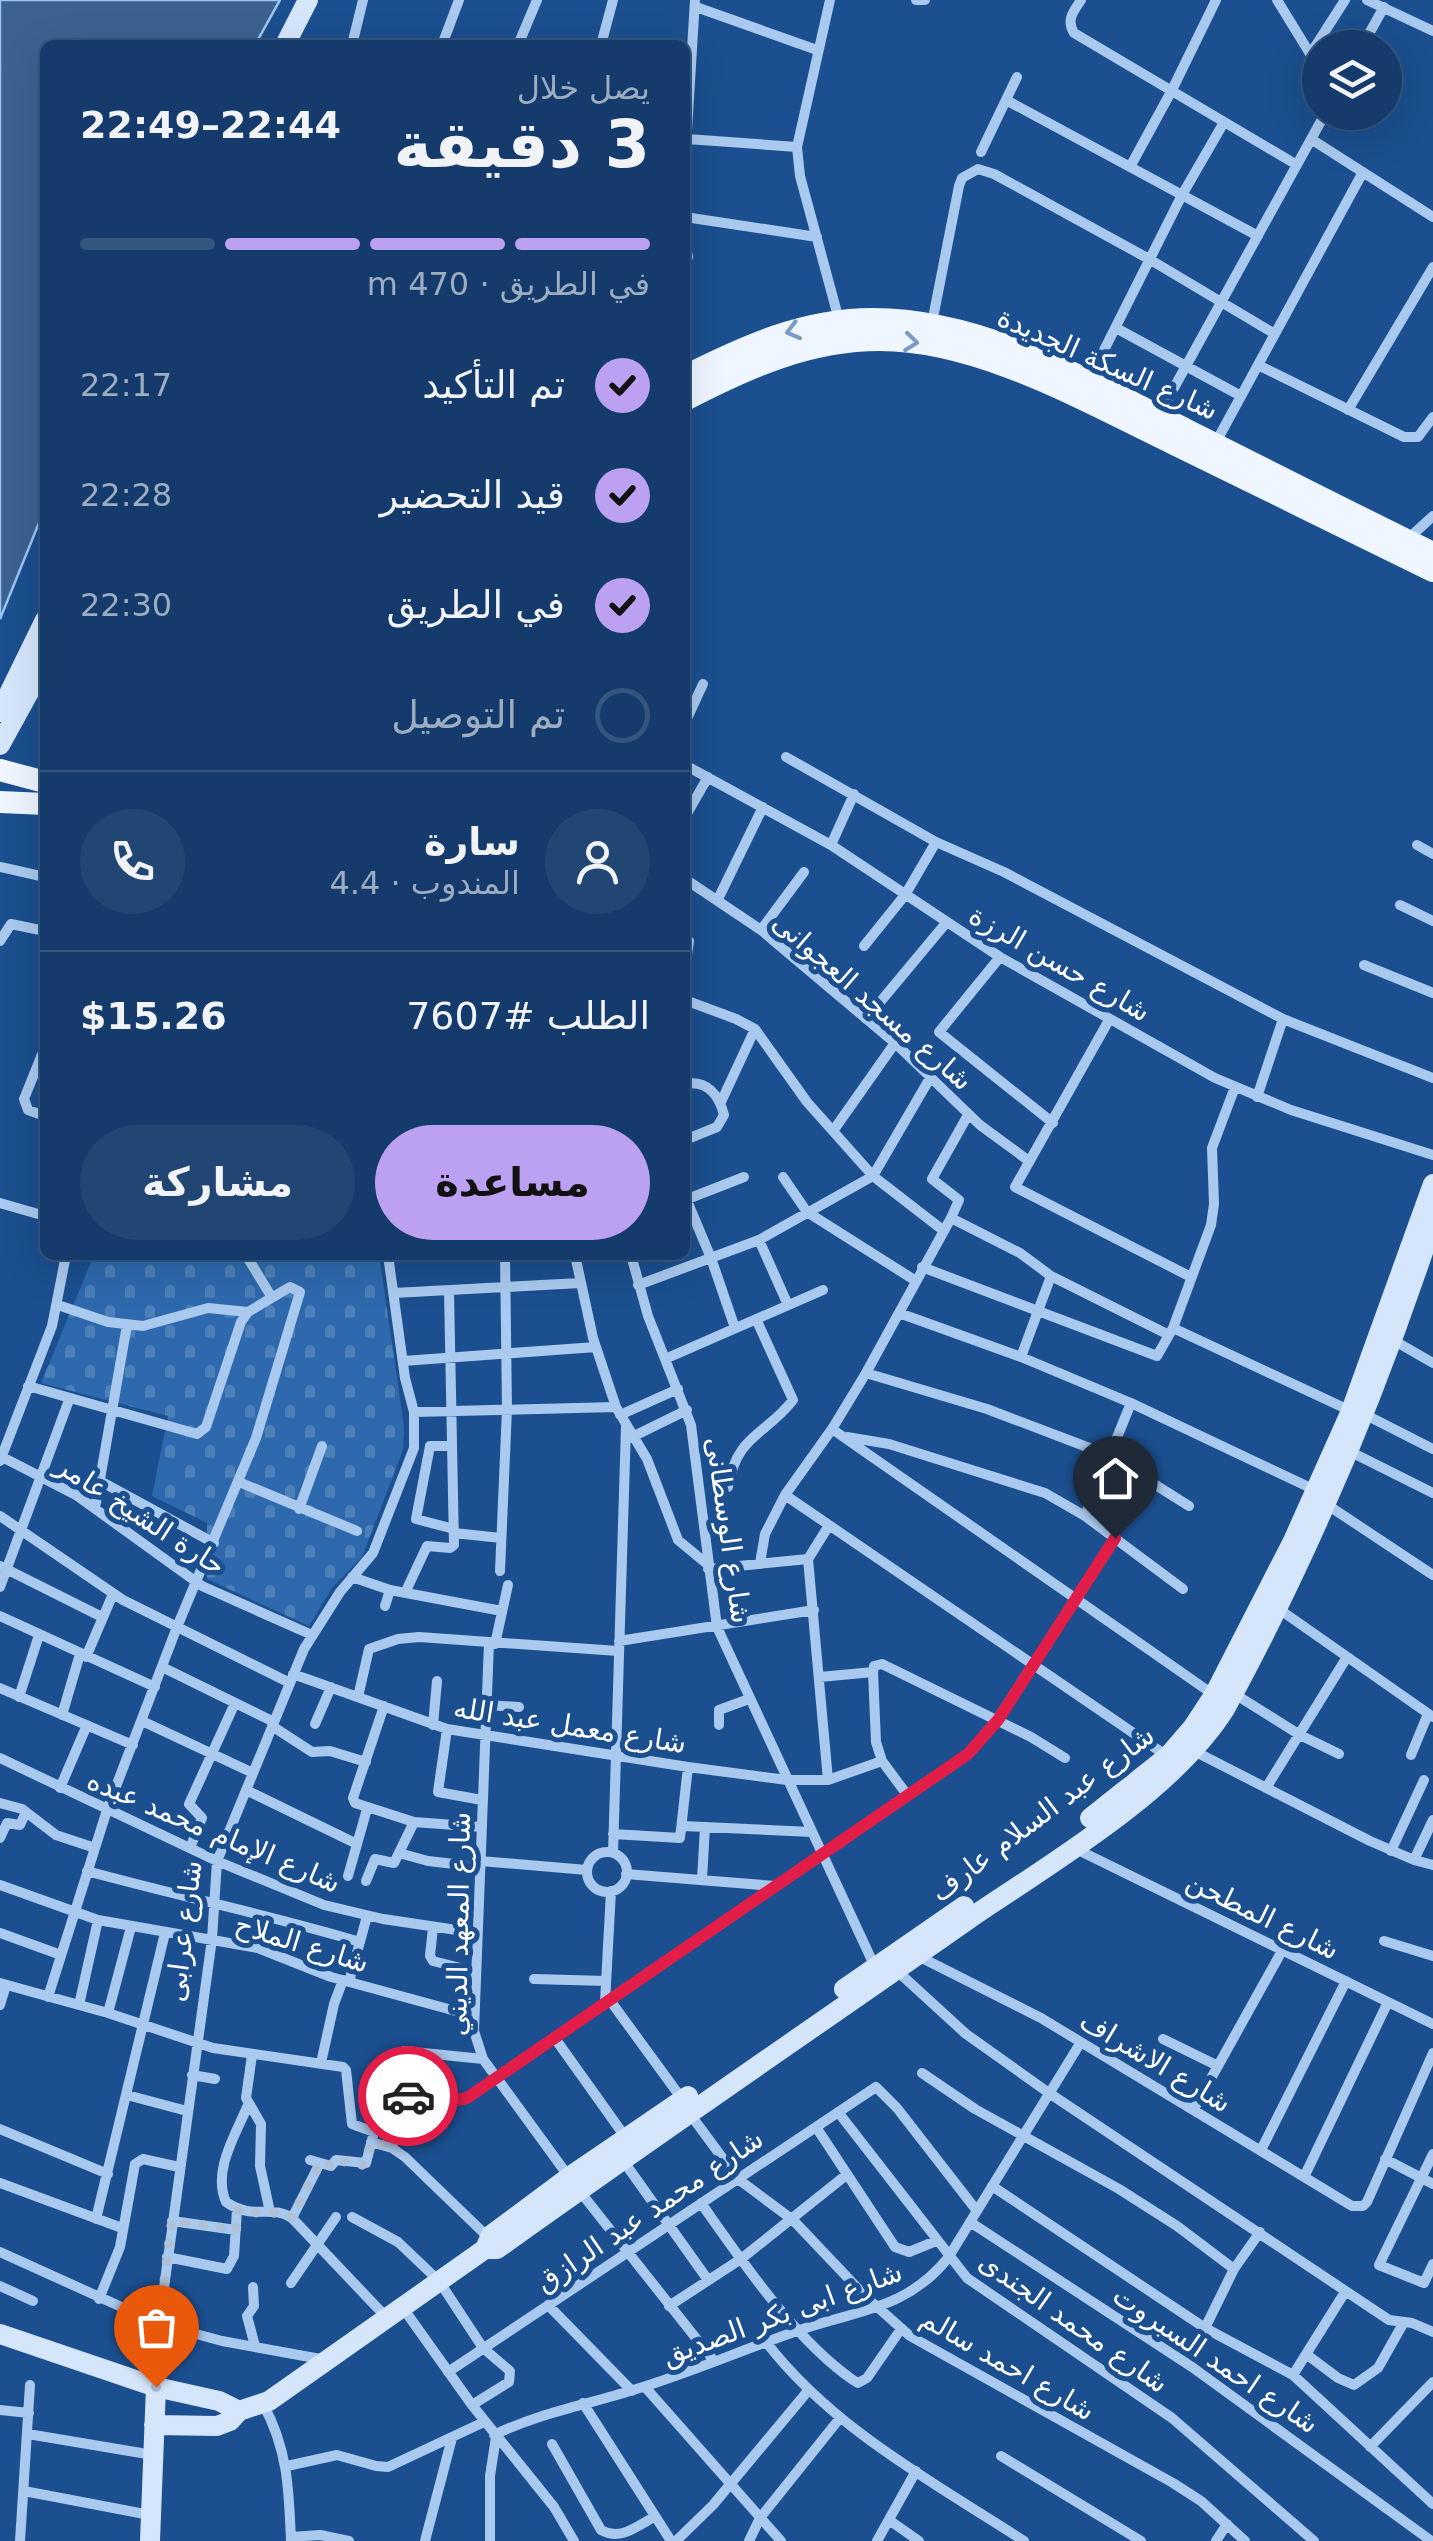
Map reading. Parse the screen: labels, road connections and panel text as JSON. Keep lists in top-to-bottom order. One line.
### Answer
{"streets":{"main road":["شارع السكة الجديدة"],"street":["شارع حسن الرزة","شارع مسجد العجوانى","حارة الشيخ عامر","شارع الوسطانى","شارع معمل عبد الله","شارع عبد السلام عارف","شارع الإمام محمد عبده","شارع المطحن","شارع المعهد الديني","شارع عرابى","شارع الملاح","شارع الاشراف","شارع محمد عبد الرازق","شارع ابى بكر الصديق","شارع محمد الجندى","شارع احمد السبروت","شارع احمد سالم"]},"crossings":[["حارة الشيخ عامر","شارع عرابى"],["شارع الوسطانى","شارع معمل عبد الله"],["شارع الوسطانى","شارع عبد السلام عارف"],["شارع معمل عبد الله","شارع المعهد الديني"],["شارع معمل عبد الله","شارع عرابى"],["شارع عبد السلام عارف","شارع المطحن"],["شارع عبد السلام عارف","شارع المعهد الديني"],["شارع عبد السلام عارف","شارع عرابى"],["شارع عبد السلام عارف","شارع الاشراف"],["شارع عبد السلام عارف","شارع احمد سالم"],["شارع الإمام محمد عبده","شارع المعهد الديني"],["شارع الإمام محمد عبده","شارع عرابى"],["شارع المعهد الديني","شارع الملاح"],["شارع المعهد الديني","شارع محمد عبد الرازق"],["شارع المعهد الديني","شارع ابى بكر الصديق"],["شارع عرابى","شارع الملاح"],["شارع الاشراف","شارع ابى بكر الصديق"],["شارع محمد عبد الرازق","شارع ابى بكر الصديق"],["شارع محمد عبد الرازق","شارع محمد الجندى"],["شارع محمد عبد الرازق","شارع احمد سالم"],["شارع ابى بكر الصديق","شارع محمد الجندى"],["شارع ابى بكر الصديق","شارع احمد السبروت"],["شارع ابى بكر الصديق","شارع احمد سالم"]],"page":{"heading":["3 دقيقة","يصل خلال","22:44–22:49"],"panel":["سارة","المندوب · 4.4","الطلب #7607","$15.26"],"bar":"في الطريق · 470 m","list":[["تم التأكيد","22:17"],["قيد التحضير","22:28"],["في الطريق","22:30"],"تم التوصيل"],"buttons":["مساعدة","مشاركة"]}}
